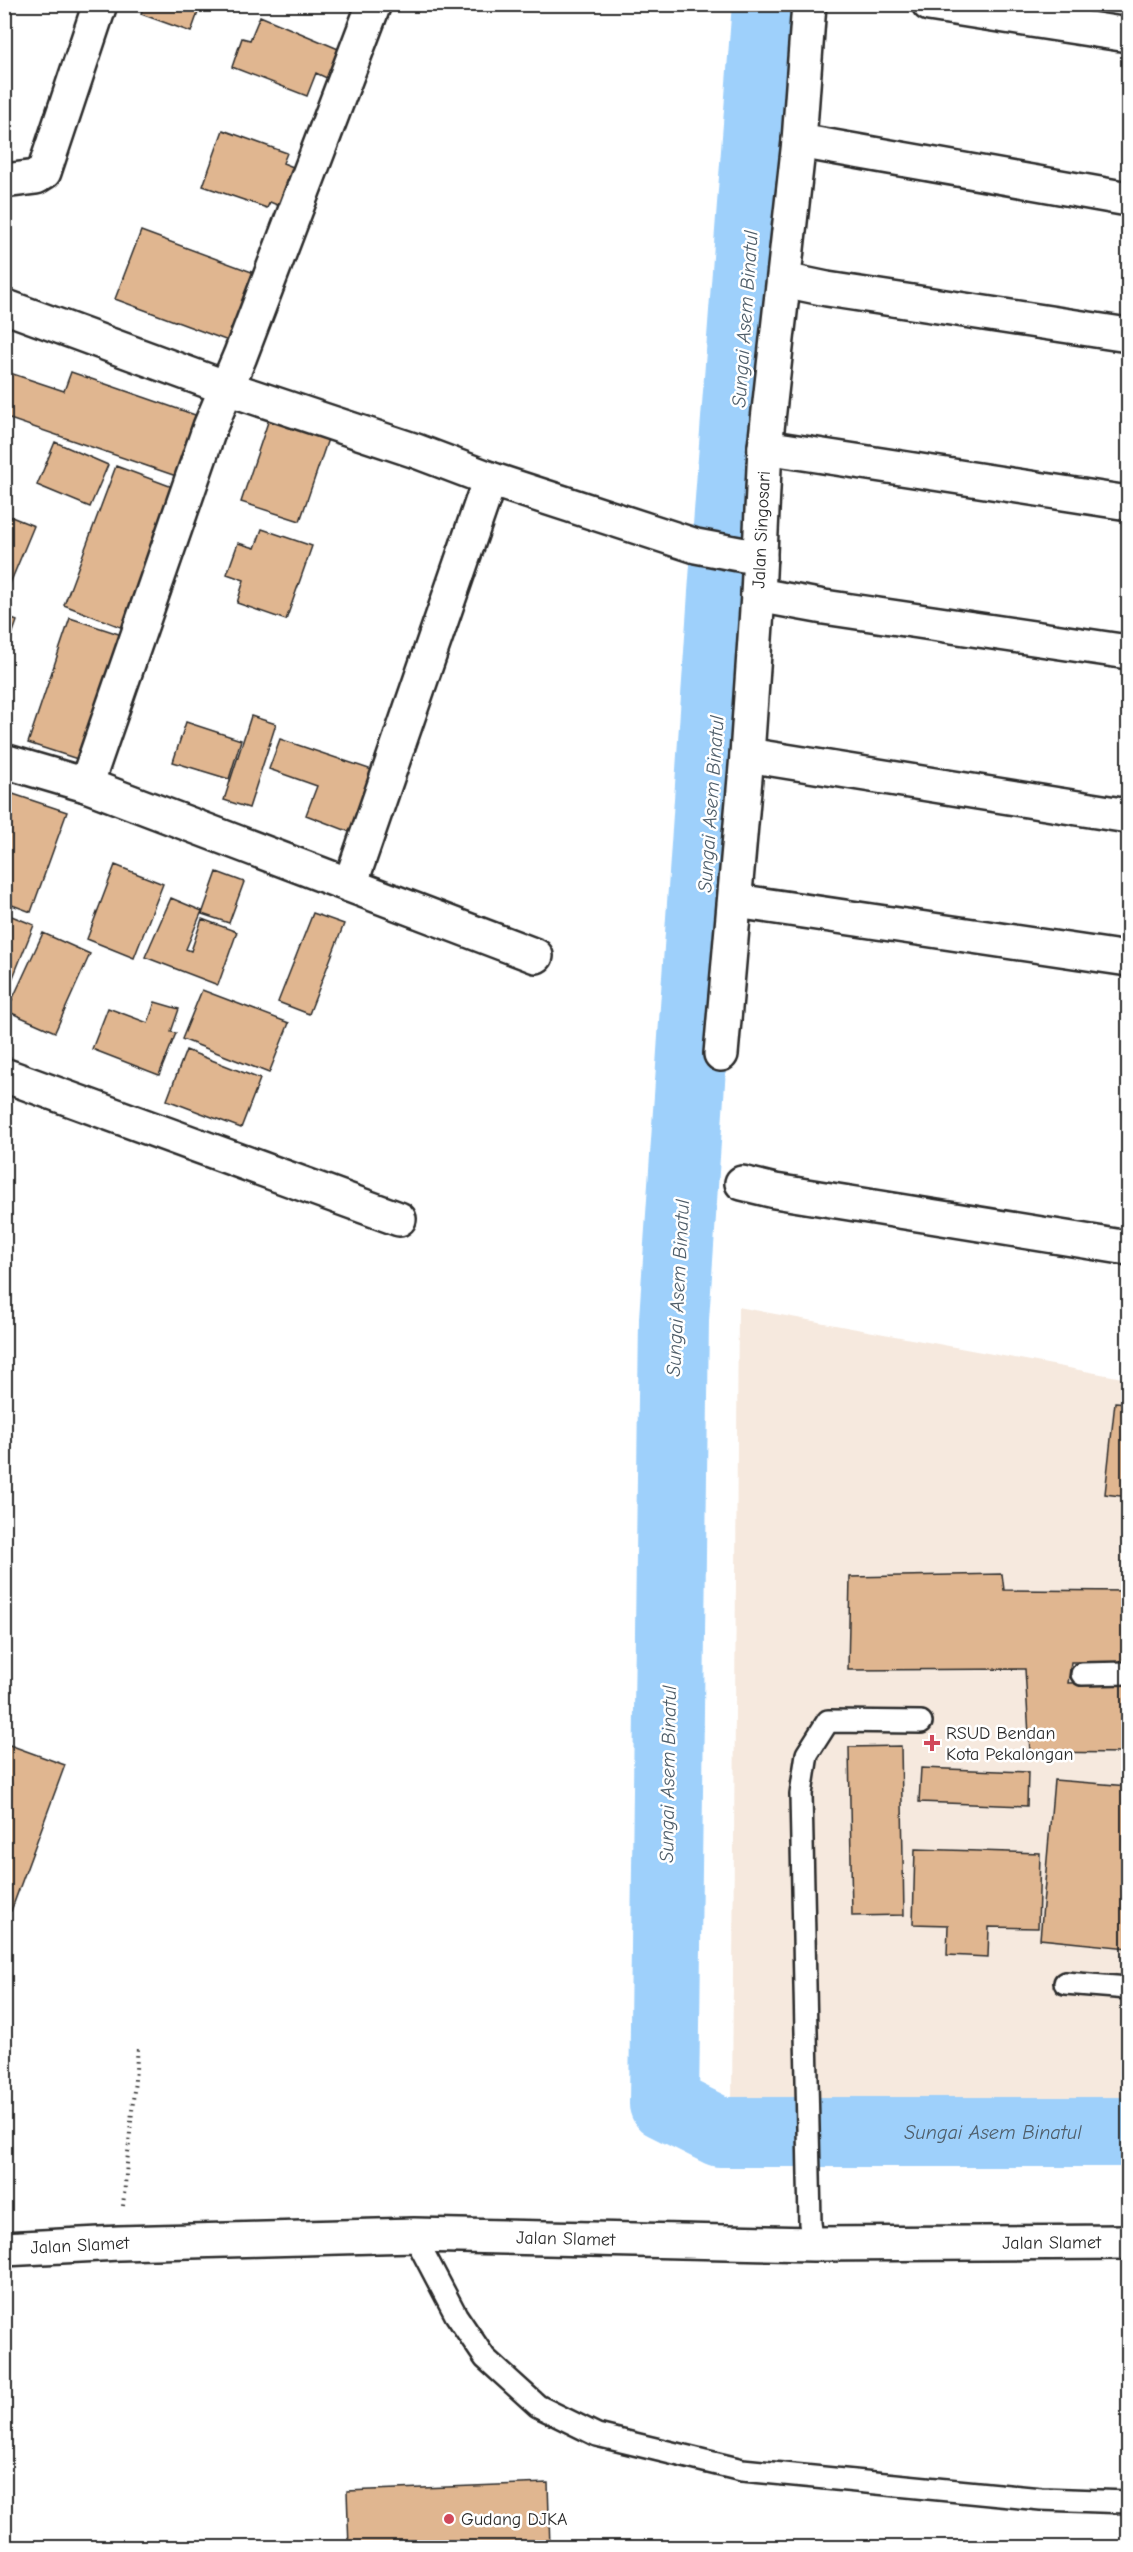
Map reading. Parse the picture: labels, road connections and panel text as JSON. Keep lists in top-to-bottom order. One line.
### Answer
{"streets":{"street":["Jalan Singosari","Jalan Slamet"]},"water":["Sungai Asem Binatul"],"places":{"health":["RSUD Bendan Kota Pekalongan"],"other":["Gudang DJKA"]}}
